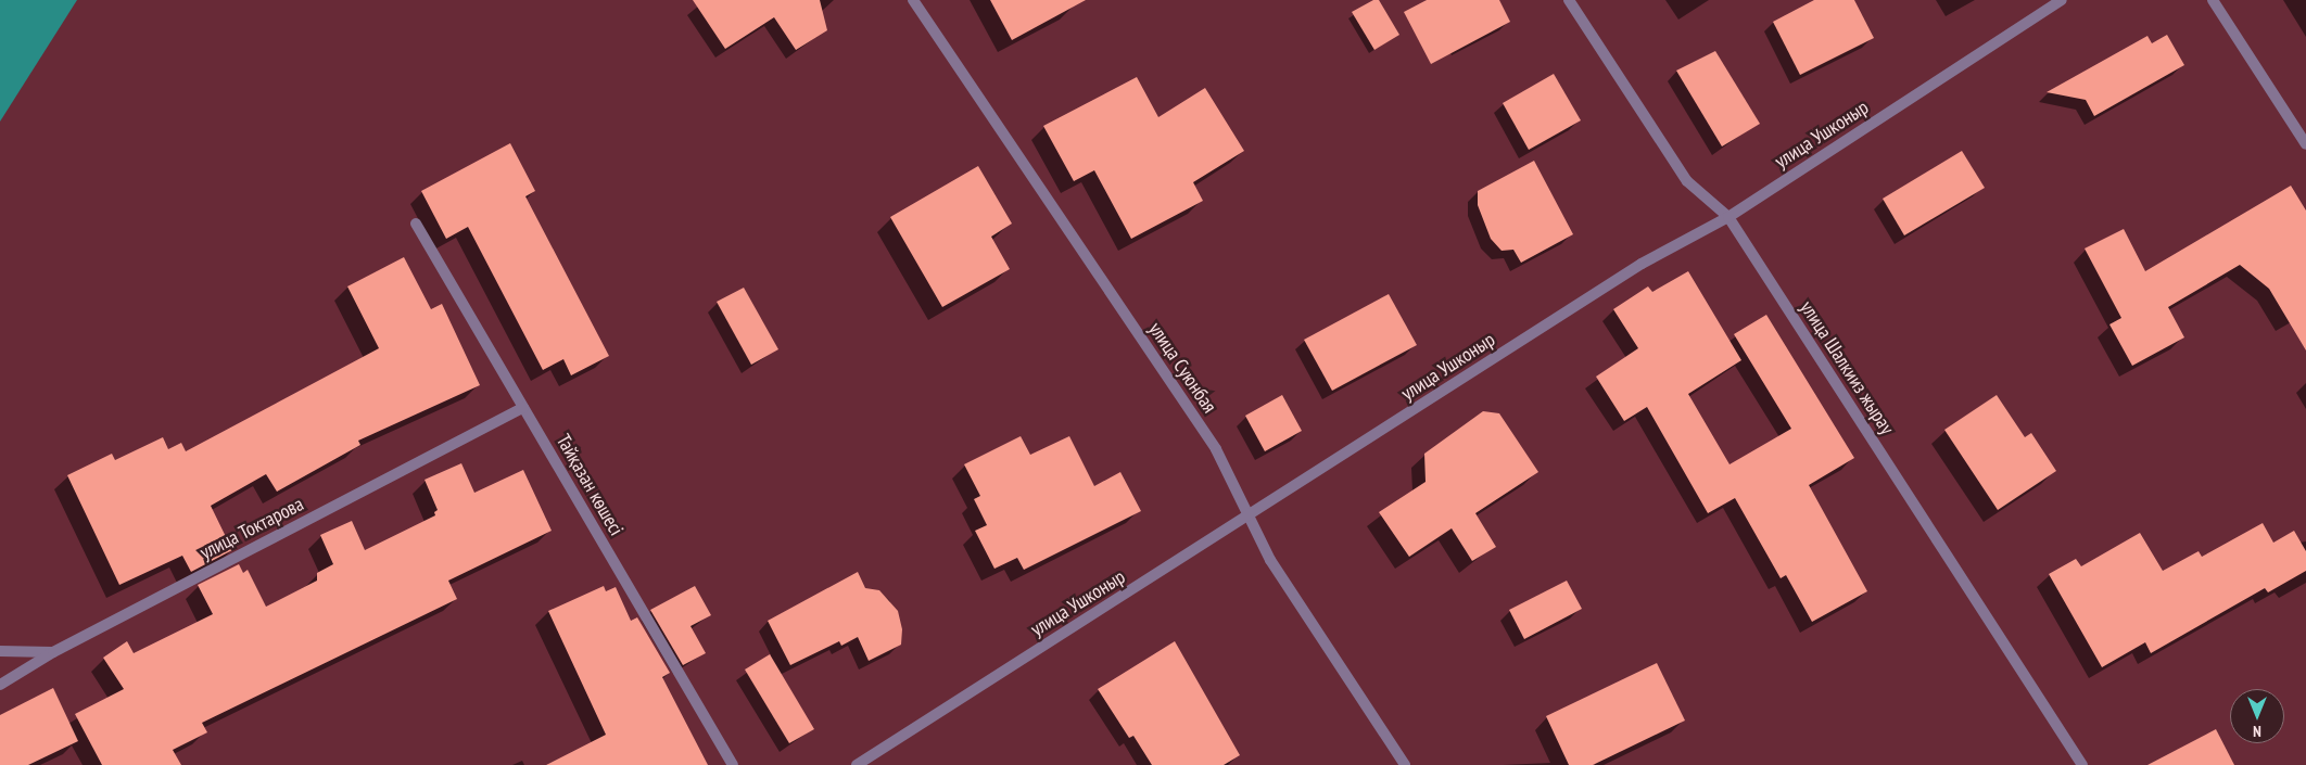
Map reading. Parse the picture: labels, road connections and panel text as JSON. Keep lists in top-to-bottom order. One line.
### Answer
{"streets":{"street":["улица Ушконыр","улица Суюнбая","улица Шалкииз жырау","Тайқазан көшесі","улица Токтарова"]},"crossings":[["улица Ушконыр","улица Суюнбая"],["улица Ушконыр","улица Шалкииз жырау"],["Тайқазан көшесі","улица Токтарова"]],"north":"bottom"}
